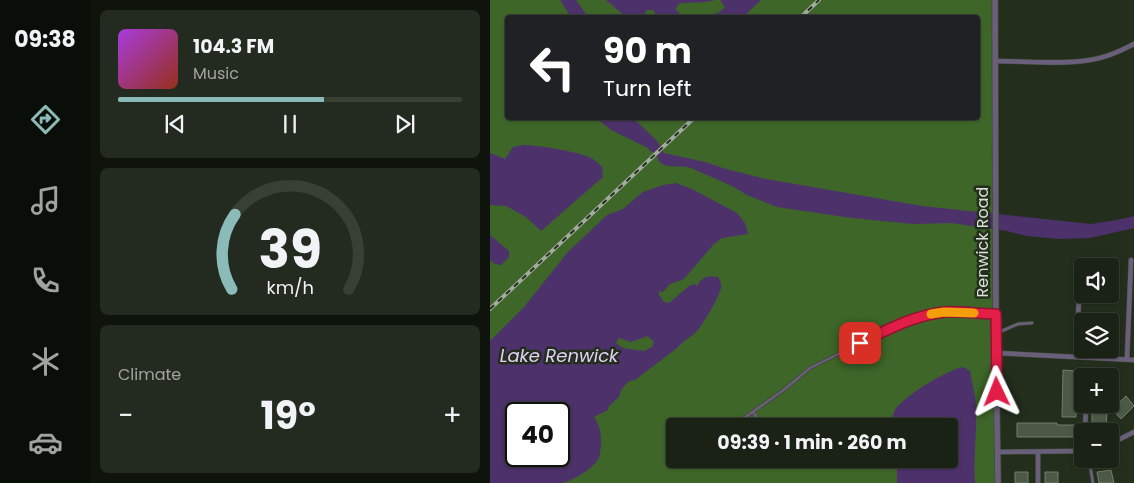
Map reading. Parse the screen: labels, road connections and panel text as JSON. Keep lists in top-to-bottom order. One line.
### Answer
{"streets":{"street":["Renwick Road"]},"water":["Lake Renwick"],"page":{"tabs":"09:38","turn":["90 m","Turn left"],"song":["104.3 FM","Music"],"map_buttons":["+","−"],"tile":"Climate","heat":["−","19°","+"],"limit":"40","trip":"09:39 · 1 min · 260 m","gauge":["39","km/h"]}}
